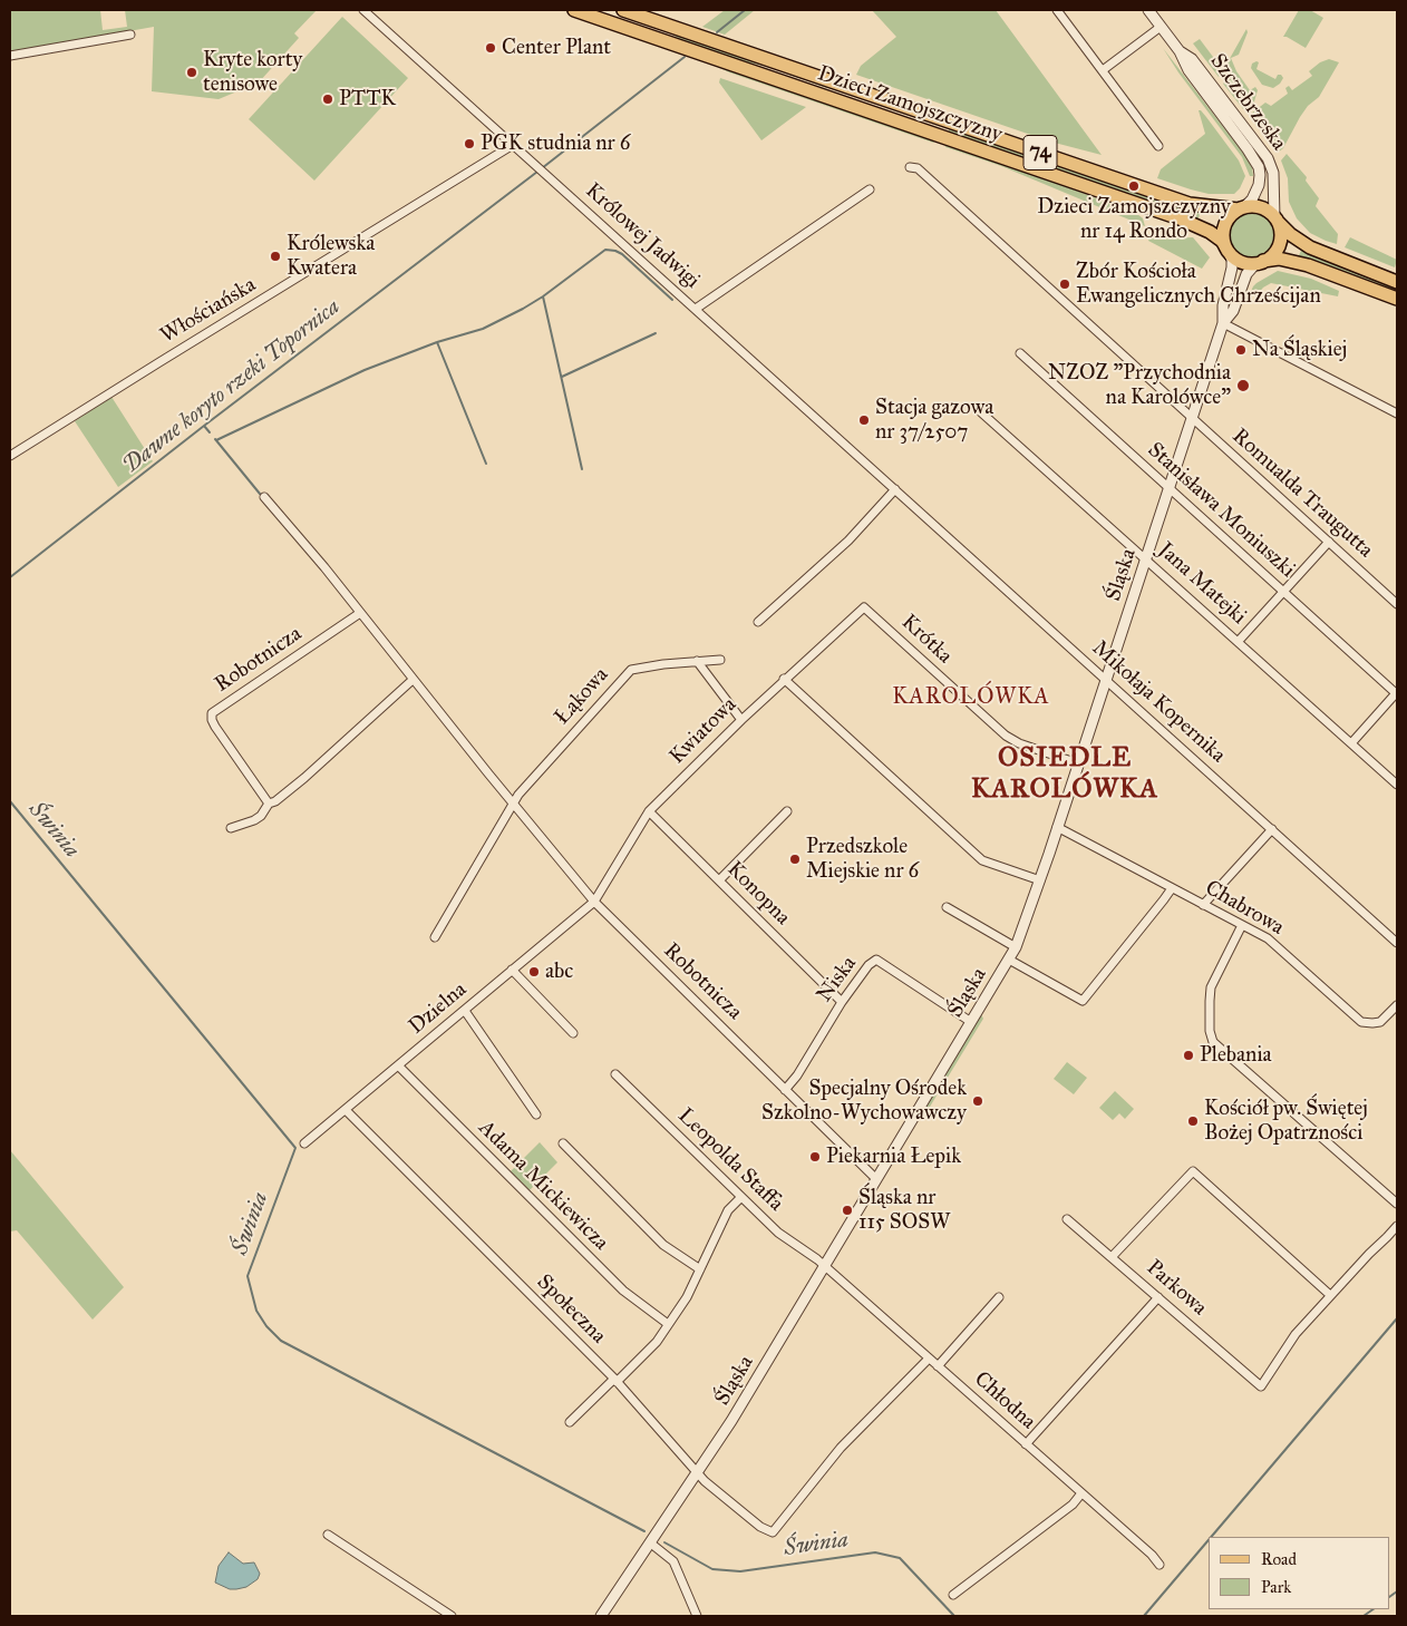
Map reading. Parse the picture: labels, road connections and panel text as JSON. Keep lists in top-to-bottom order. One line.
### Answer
{"streets":{"main road":["Dzieci Zamojszczyzny","74"],"street":["Szczebrzeska","Królowej Jadwigi","Włościańska","Romualda Traugutta","Stanisława Moniuszki","Śląska","Jana Matejki","Krótka","Robotnicza","Łąkowa","Mikołaja Kopernika","Kwiatowa","Konopna","Chabrowa","Niska","Dzielna","Leopolda Staffa","Adama Mickiewicza","Parkowa","Społeczna","Chłodna"]},"crossings":[["Szczebrzeska","Dzieci Zamojszczyzny"],["Szczebrzeska","74"],["Szczebrzeska","Śląska"],["Dzieci Zamojszczyzny","74"],["Dzieci Zamojszczyzny","Śląska"],["74","Śląska"],["Królowej Jadwigi","Włościańska"],["Królowej Jadwigi","Mikołaja Kopernika"],["Romualda Traugutta","Śląska"],["Stanisława Moniuszki","Śląska"],["Śląska","Jana Matejki"],["Śląska","Krótka"],["Śląska","Robotnicza"],["Śląska","Mikołaja Kopernika"],["Śląska","Chabrowa"],["Śląska","Niska"],["Śląska","Leopolda Staffa"],["Śląska","Społeczna"],["Śląska","Chłodna"],["Krótka","Kwiatowa"],["Robotnicza","Łąkowa"],["Robotnicza","Kwiatowa"],["Robotnicza","Niska"],["Robotnicza","Dzielna"],["Kwiatowa","Konopna"],["Kwiatowa","Dzielna"],["Konopna","Niska"],["Dzielna","Adama Mickiewicza"],["Dzielna","Społeczna"],["Leopolda Staffa","Chłodna"],["Społeczna","Chłodna"]],"districts":["KAROLÓWKA","OSIEDLE KAROLÓWKA"],"water":["Dawne koryto rzeki Topornica","Świnia"],"places":["Center Plant","Kryte korty tenisowe","PTTK","PGK studnia nr 6","Dzieci Zamojszczyzny nr 14 Rondo","Królewska Kwatera","Zbór Kościoła Ewangelicznych Chrześcijan","Na Śląskiej","NZOZ \"Przychodnia na Karolówce\"","Stacja gazowa nr 37/2507","Przedszkole Miejskie nr 6","abc","Plebania","Specjalny Ośrodek Szkolno-Wychowawczy","Kościół pw. Świętej Bożej Opatrzności","Piekarnia Łepik","Śląska nr 115 SOSW"],"legend":["Road","Park"]}
